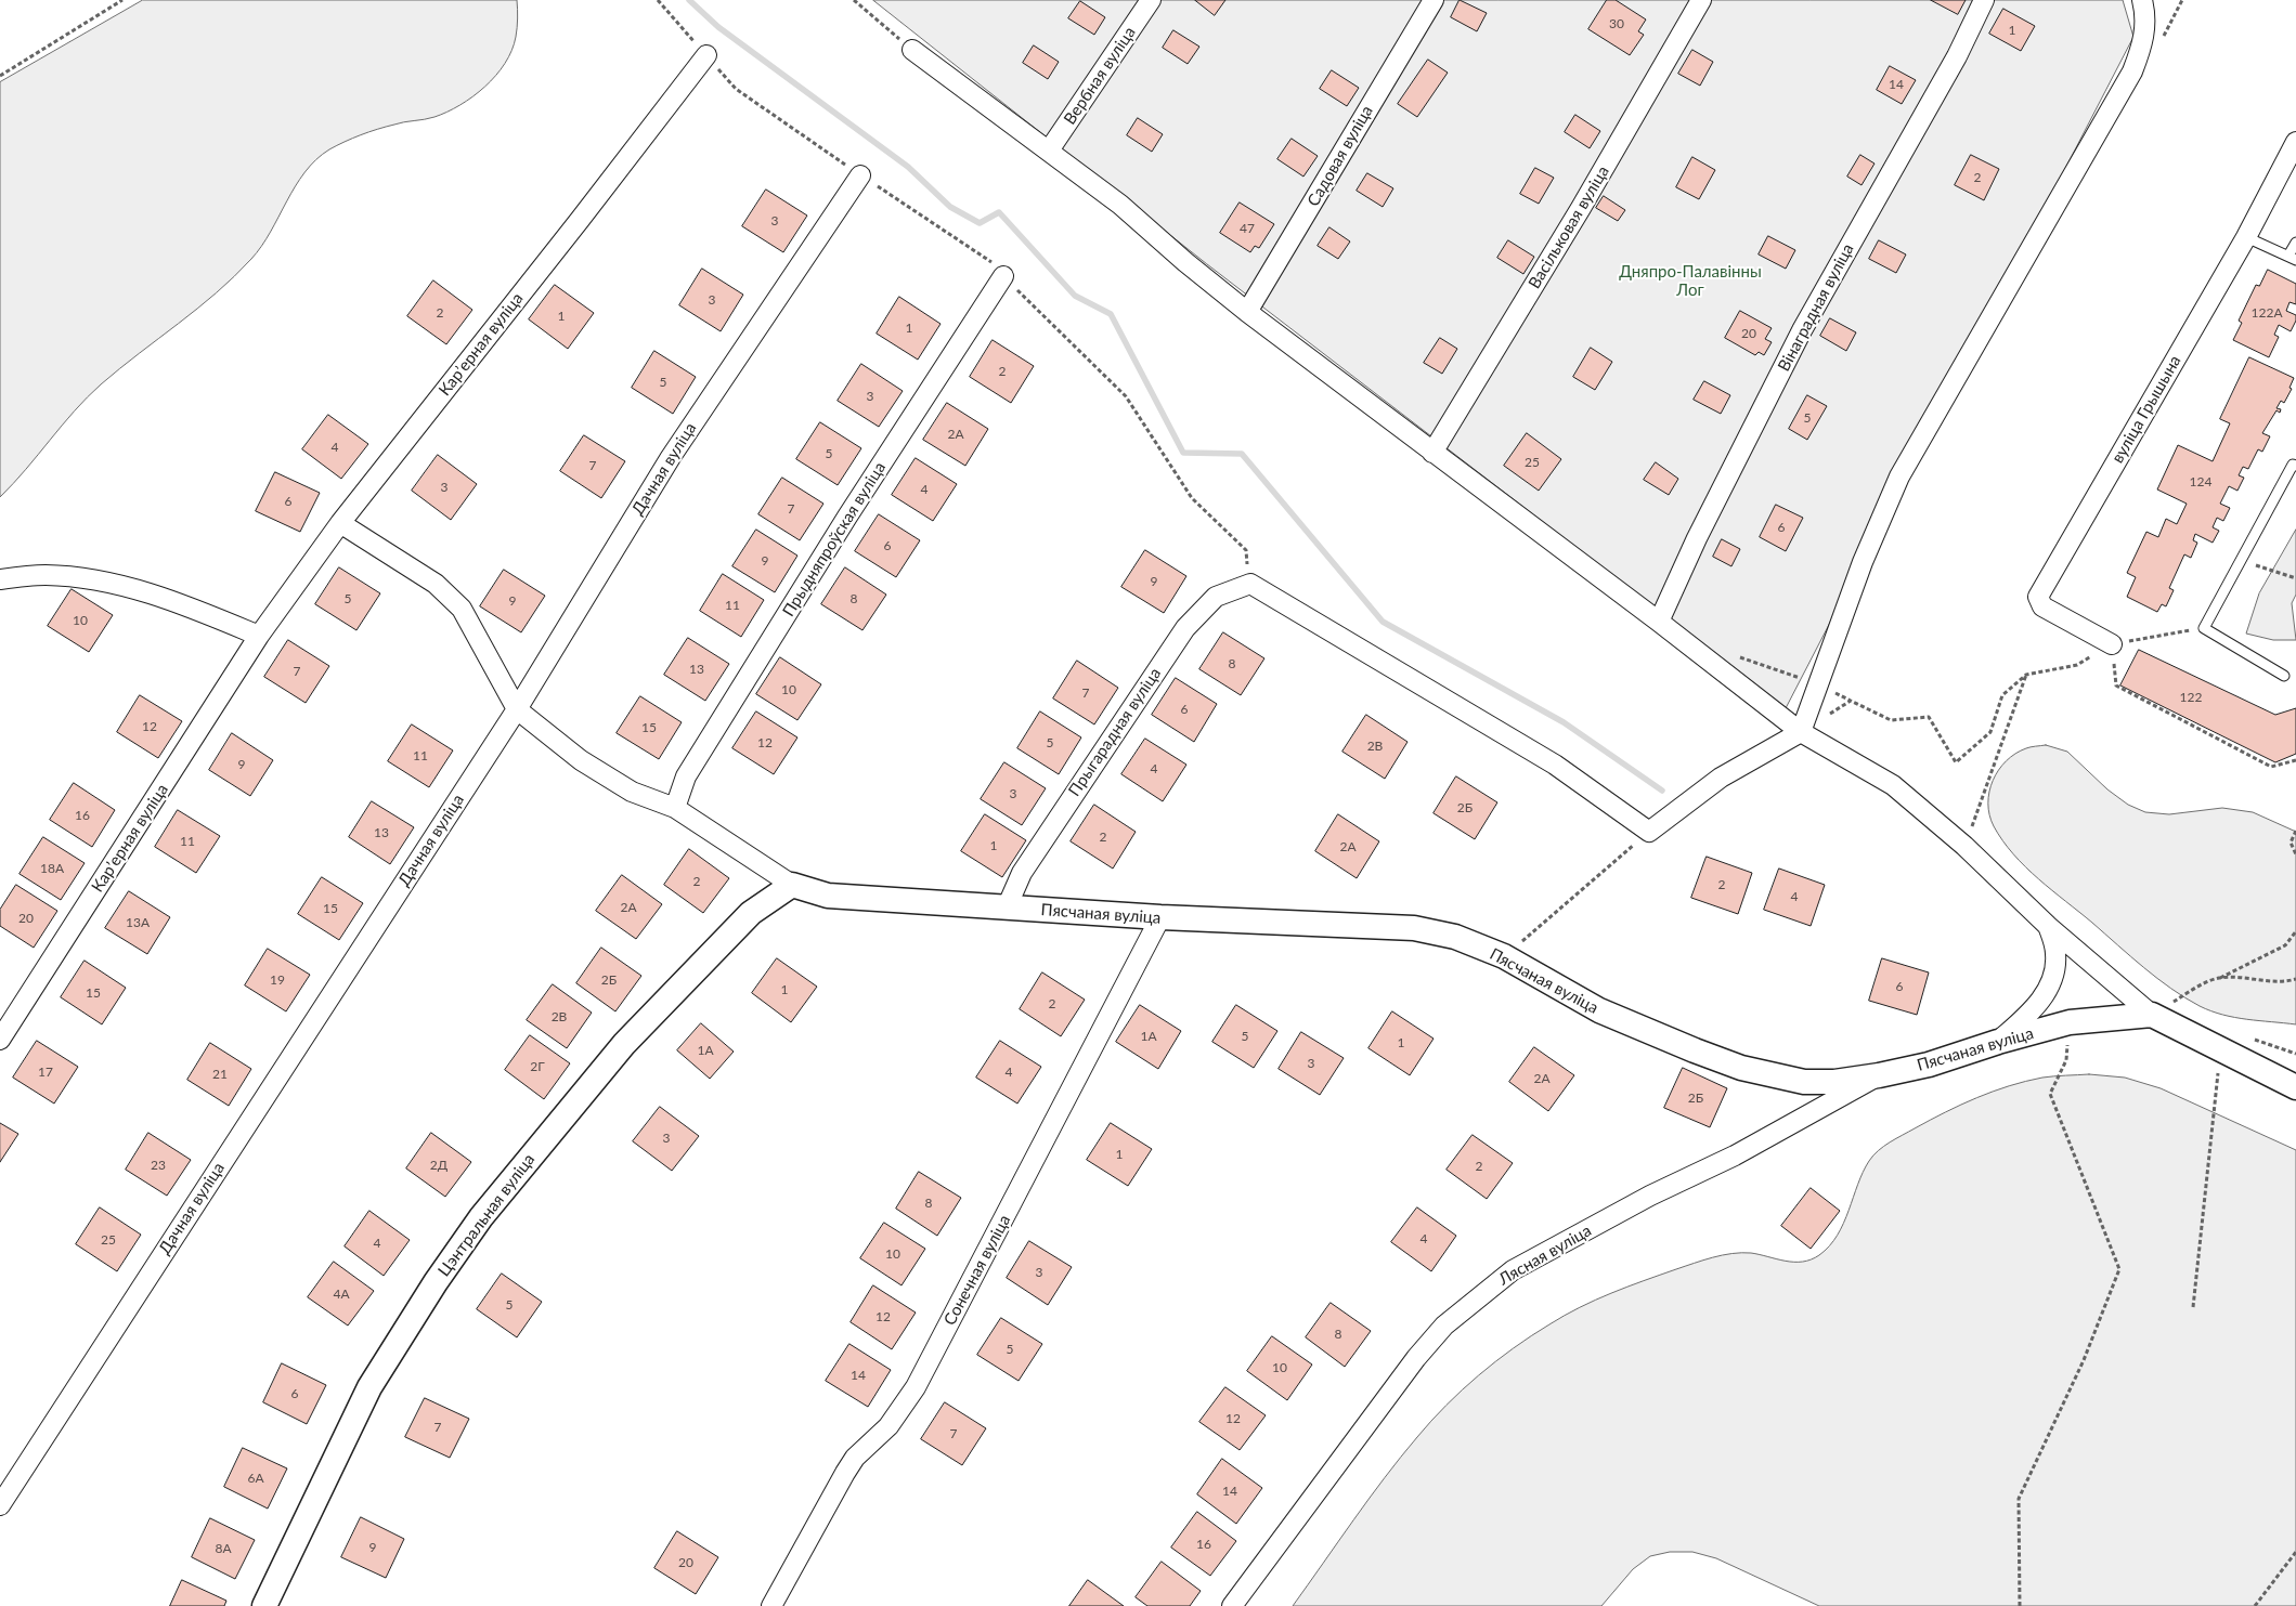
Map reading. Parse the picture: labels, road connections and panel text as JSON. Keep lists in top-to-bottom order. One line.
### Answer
{"streets":{"street":["Вербная вуліца","Садовая вуліца","Васільковая вуліца","Вінаградная вуліца","Карʼерная вуліца","вуліца Грышына","Дачная вуліца","Прыдняпроўская вуліца","Прыгарадная вуліца","Пясчаная вуліца","Цэнтральная вуліца","Лясная вуліца","Сонечная вуліца"]},"crossings":[["Прыгарадная вуліца","Пясчаная вуліца"],["Пясчаная вуліца","Цэнтральная вуліца"],["Пясчаная вуліца","Лясная вуліца"],["Пясчаная вуліца","Сонечная вуліца"]],"parks":["Дняпро-Палавінны Лог"],"house_numbers":["30","1","14","2","3","47","3","2","122А","1","1","20","2","5","3","5","2А","4","5","25","7","124","3","4","6","7","6","6","9","9","5","8","9","11","10","8","13","7","10","7","122","6","12","15","12","5","2В","11","9","4","3","2Б","16","13","2","11","1","2А","18А","2","2","4","2А","15","20","13А","19","2Б","6","1","15","2","2В","1А","5","1","1А","3","2Г","17","4","21","2А","2Б","3","1","23","2Д","2","8","4","25","4","10","3","4А","5","12","8","5","10","14","6","12","7","7","6А","14","16","9","8А","20"]}
